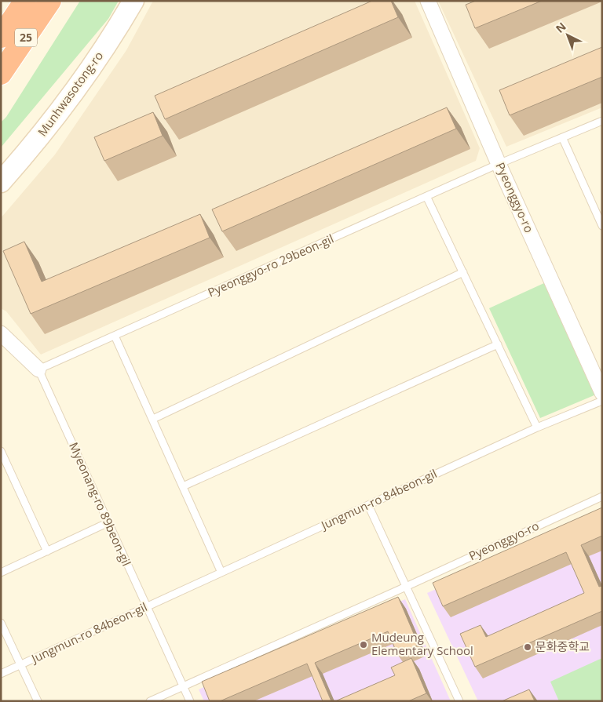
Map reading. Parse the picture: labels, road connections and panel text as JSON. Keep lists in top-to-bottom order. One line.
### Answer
{"streets":{"highway":["25"],"street":["Munhwasotong-ro","Pyeonggyo-ro","Myeonang-ro 89beon-gil"],"lane":["Pyeonggyo-ro 29beon-gil","Jungmun-ro 84beon-gil"]},"crossings":[["Pyeonggyo-ro","Pyeonggyo-ro 29beon-gil"],["Pyeonggyo-ro 29beon-gil","Myeonang-ro 89beon-gil"],["Jungmun-ro 84beon-gil","Myeonang-ro 89beon-gil"]],"places":["Mudeung Elementary School","문화중학교"],"north":"top left"}
